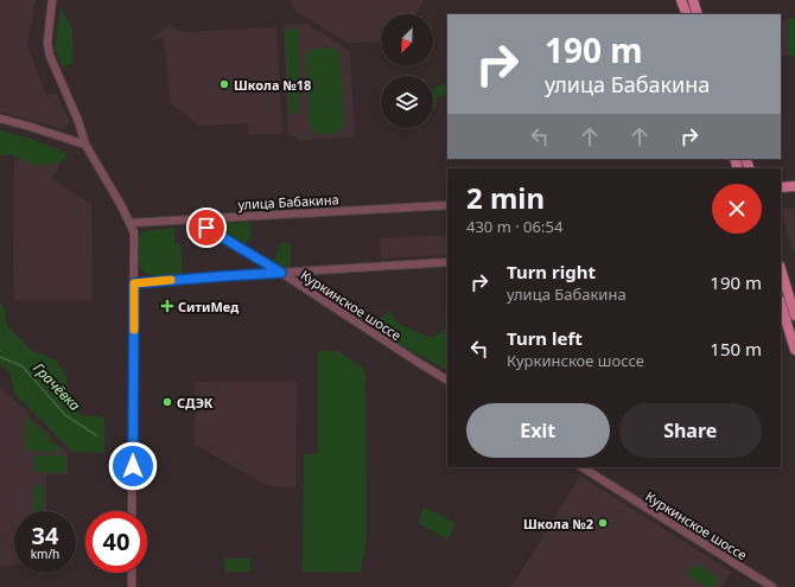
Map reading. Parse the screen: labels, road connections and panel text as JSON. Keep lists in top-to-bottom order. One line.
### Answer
{"streets":{"street":["улица Бабакина","Куркинское шоссе"]},"crossings":[["улица Бабакина","Куркинское шоссе"]],"water":["Грачёвка"],"places":{"other":["Школа №18","СДЭК","Школа №2"],"health":["СитиМед"]},"north":"bottom left","page":{"turn":["190 m","улица Бабакина"],"heading":["2 min","430 m · 06:54"],"list":[{"name":"Turn right","note":"улица Бабакина","value":"190 m"},{"name":"Turn left","note":"Куркинское шоссе","value":"150 m"}],"buttons":["Exit","Share"],"speed":"34 km/h","limit":"40"}}
